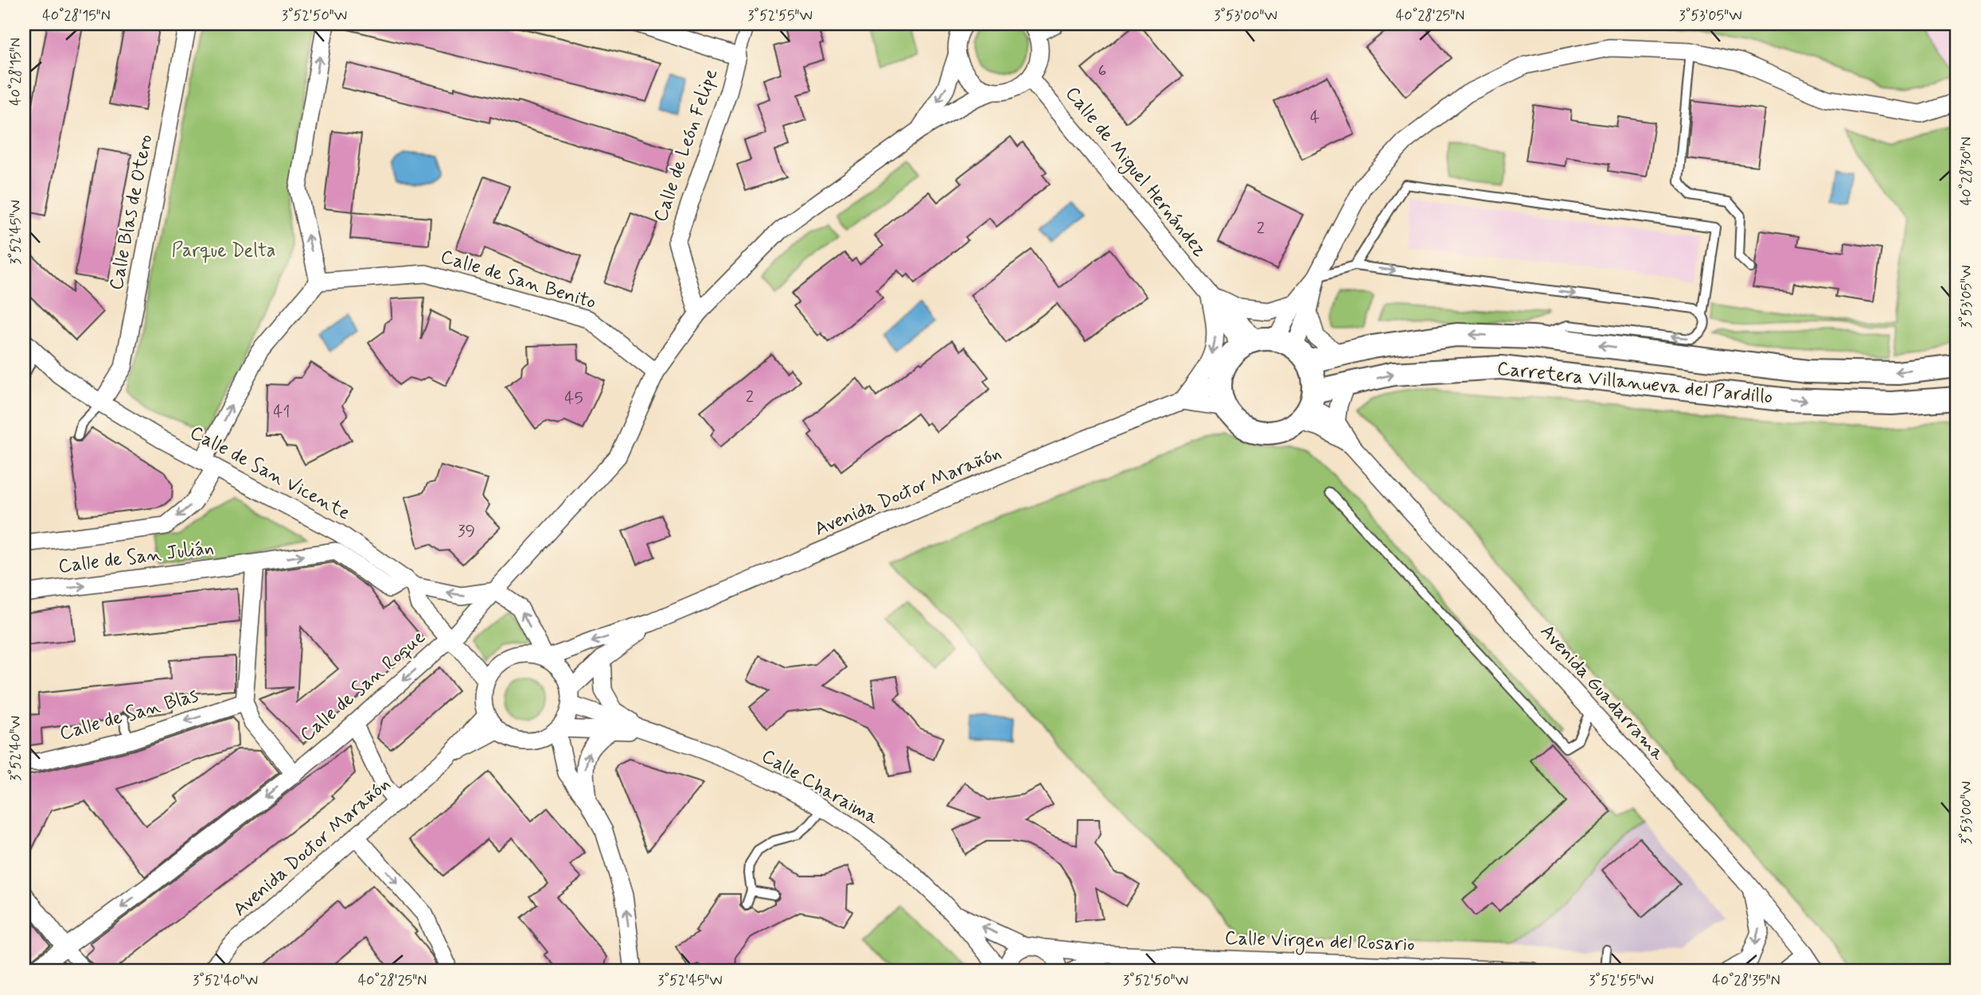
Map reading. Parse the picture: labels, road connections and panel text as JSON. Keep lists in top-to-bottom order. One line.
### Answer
{"streets":{"street":["Calle de León Felipe","Calle de Miguel Hernández","Calle Blas de Otero","Calle de San Benito","Carretera Villanueva del Pardillo","Calle de San Vicente","Avenida Doctor Marañón","Calle de San Julián","Calle de San Roque","Avenida Guadarrama","Calle de San Blas","Calle Charaima","Calle Virgen del Rosario"]},"crossings":[["Calle de León Felipe","Calle de San Roque"],["Calle de Miguel Hernández","Carretera Villanueva del Pardillo"],["Calle de Miguel Hernández","Avenida Doctor Marañón"],["Calle de Miguel Hernández","Calle de San Roque"],["Calle de Miguel Hernández","Avenida Guadarrama"],["Calle Blas de Otero","Calle de San Vicente"],["Calle de San Benito","Calle de San Julián"],["Calle de San Benito","Calle de San Roque"],["Carretera Villanueva del Pardillo","Avenida Doctor Marañón"],["Carretera Villanueva del Pardillo","Avenida Guadarrama"],["Calle de San Vicente","Calle de San Julián"],["Calle de San Vicente","Calle de San Roque"],["Avenida Doctor Marañón","Avenida Guadarrama"],["Avenida Doctor Marañón","Calle Charaima"],["Calle Charaima","Calle Virgen del Rosario"]],"one_way":["Calle de San Blas"],"parks":["Parque Delta"],"house_numbers":["6","4","2","2","45","41","39"],"coordinates":["40°28'15\"N","3°52'50\"W","3°52'55\"W","3°53'00\"W","40°28'25\"N","3°53'05\"W","40°28'30\"N","3°52'45\"W","3°52'40\"W","40°28'35\"N"]}
